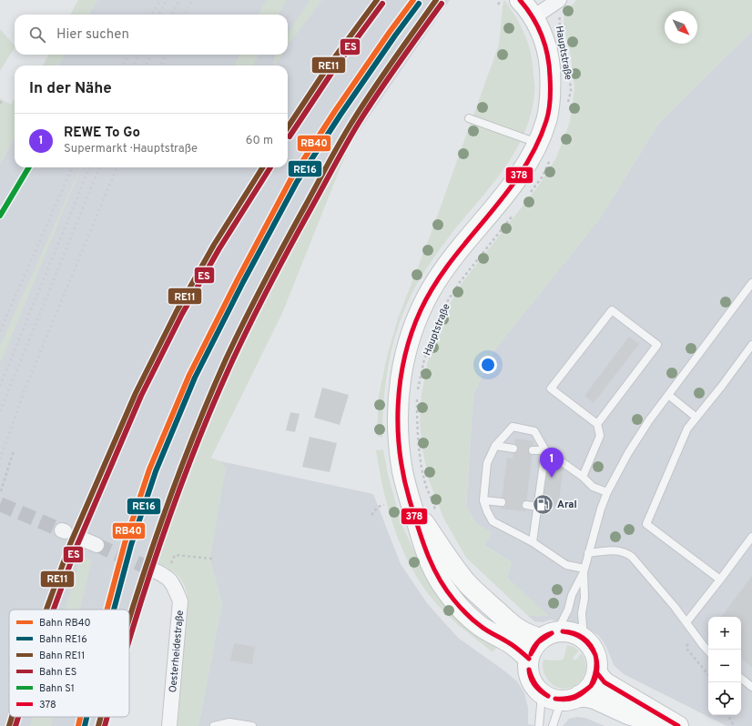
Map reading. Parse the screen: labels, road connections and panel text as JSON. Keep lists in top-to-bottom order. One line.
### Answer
{"streets":{"main road":["Hauptstraße"],"street":["Oesterheidestraße"]},"places":{"fuel station":["Aral"]},"lines":["rail line RB40","rail line RE11","transit line 378","rail line RE16","rail line ES","rail line S1"],"legend":["Bahn RB40","Bahn RE16","Bahn RE11","Bahn ES","Bahn S1","378"],"north":"bottom right","page":{"search":"Hier suchen","heading":"In der Nähe","list":[{"mark":"1","name":"REWE To Go","note":"Supermarkt · Hauptstraße","value":"60 m"}],"pins":"1","map_buttons":["+","−"]}}
